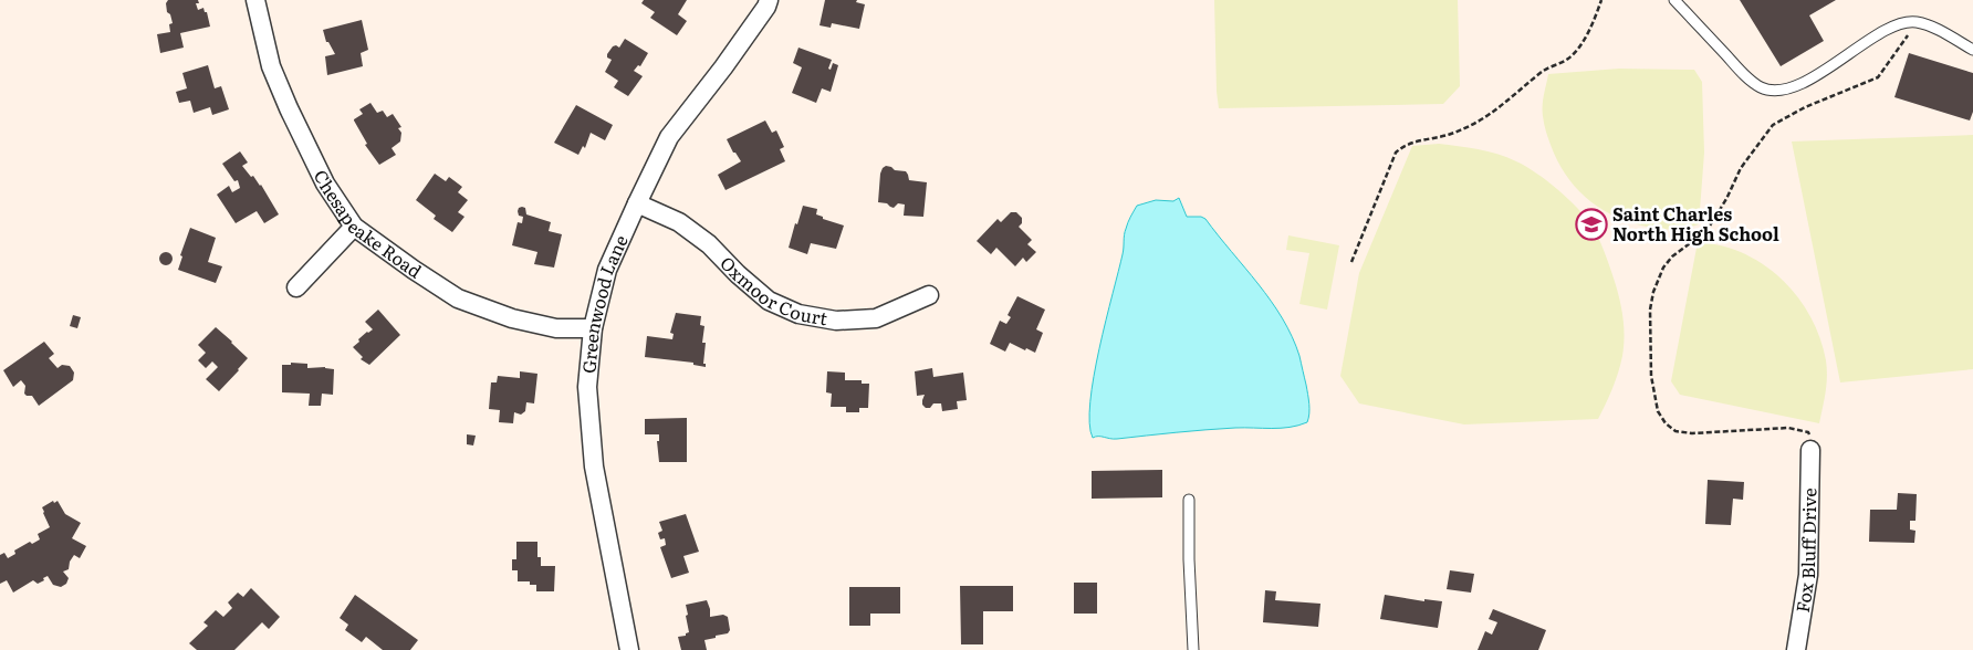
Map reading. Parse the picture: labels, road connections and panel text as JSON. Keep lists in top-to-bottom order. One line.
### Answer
{"streets":{"street":["Chesapeake Road","Oxmoor Court","Greenwood Lane","Fox Bluff Drive"]},"crossings":[["Chesapeake Road","Greenwood Lane"],["Oxmoor Court","Greenwood Lane"]],"places":{"school or university":["Saint Charles North High School"]}}
